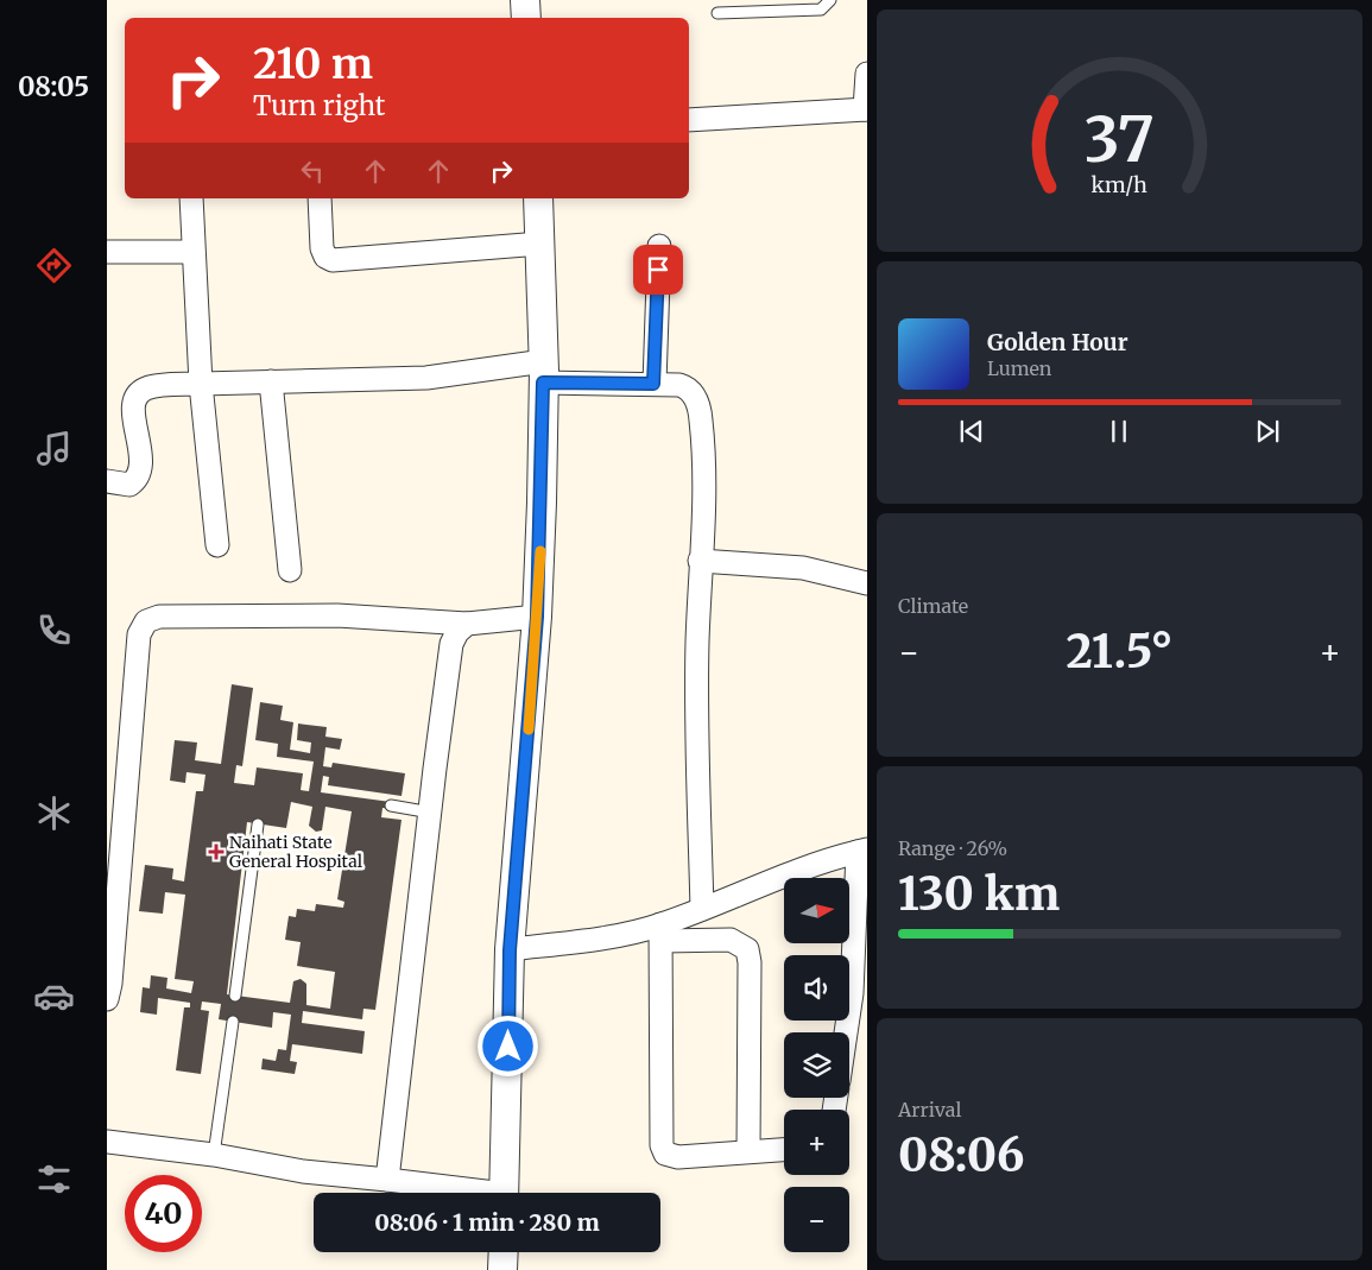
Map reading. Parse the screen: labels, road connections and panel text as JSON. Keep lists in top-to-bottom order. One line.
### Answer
{"places":{"health":["Naihati State General Hospital"]},"north":"right","page":{"tabs":"08:05","turn":["210 m","Turn right"],"song":["Golden Hour","Lumen"],"tile":["Climate",["Range · 26%","130 km"],["Arrival","08:06"]],"heat":["−","21.5°","+"],"map_buttons":["+","−"],"limit":"40","trip":"08:06 · 1 min · 280 m","gauge":["37","km/h"]}}
